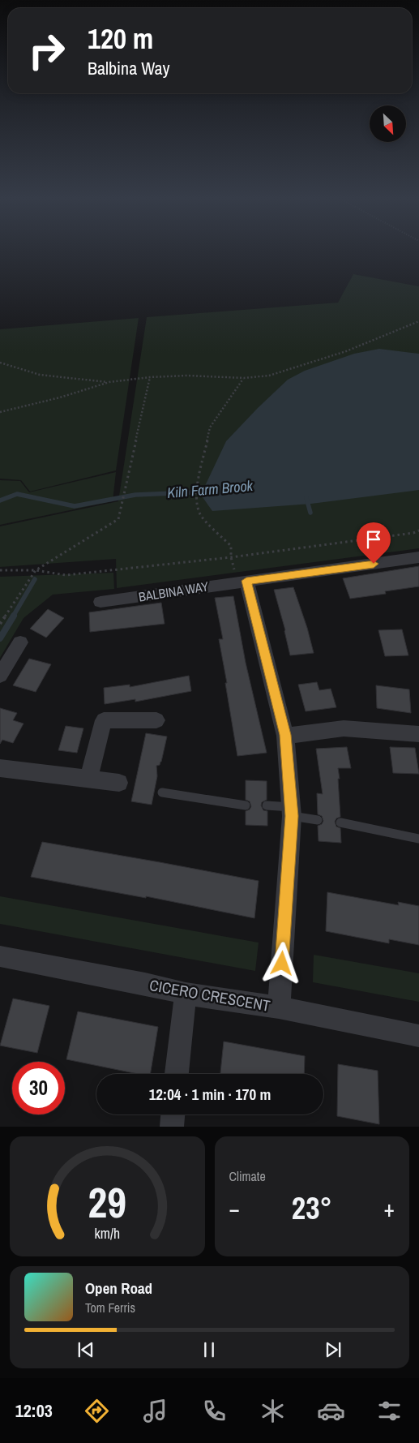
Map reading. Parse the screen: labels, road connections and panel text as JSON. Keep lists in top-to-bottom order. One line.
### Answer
{"streets":{"street":["BALBINA WAY","CICERO CRESCENT"]},"water":["Kiln Farm Brook"],"north":"bottom right","page":{"turn":["120 m","Balbina Way"],"limit":"30","trip":"12:04 · 1 min · 170 m","tile":"Climate","heat":["−","23°","+"],"song":["Open Road","Tom Ferris"],"tabs":"12:03","gauge":["29","km/h"]}}
